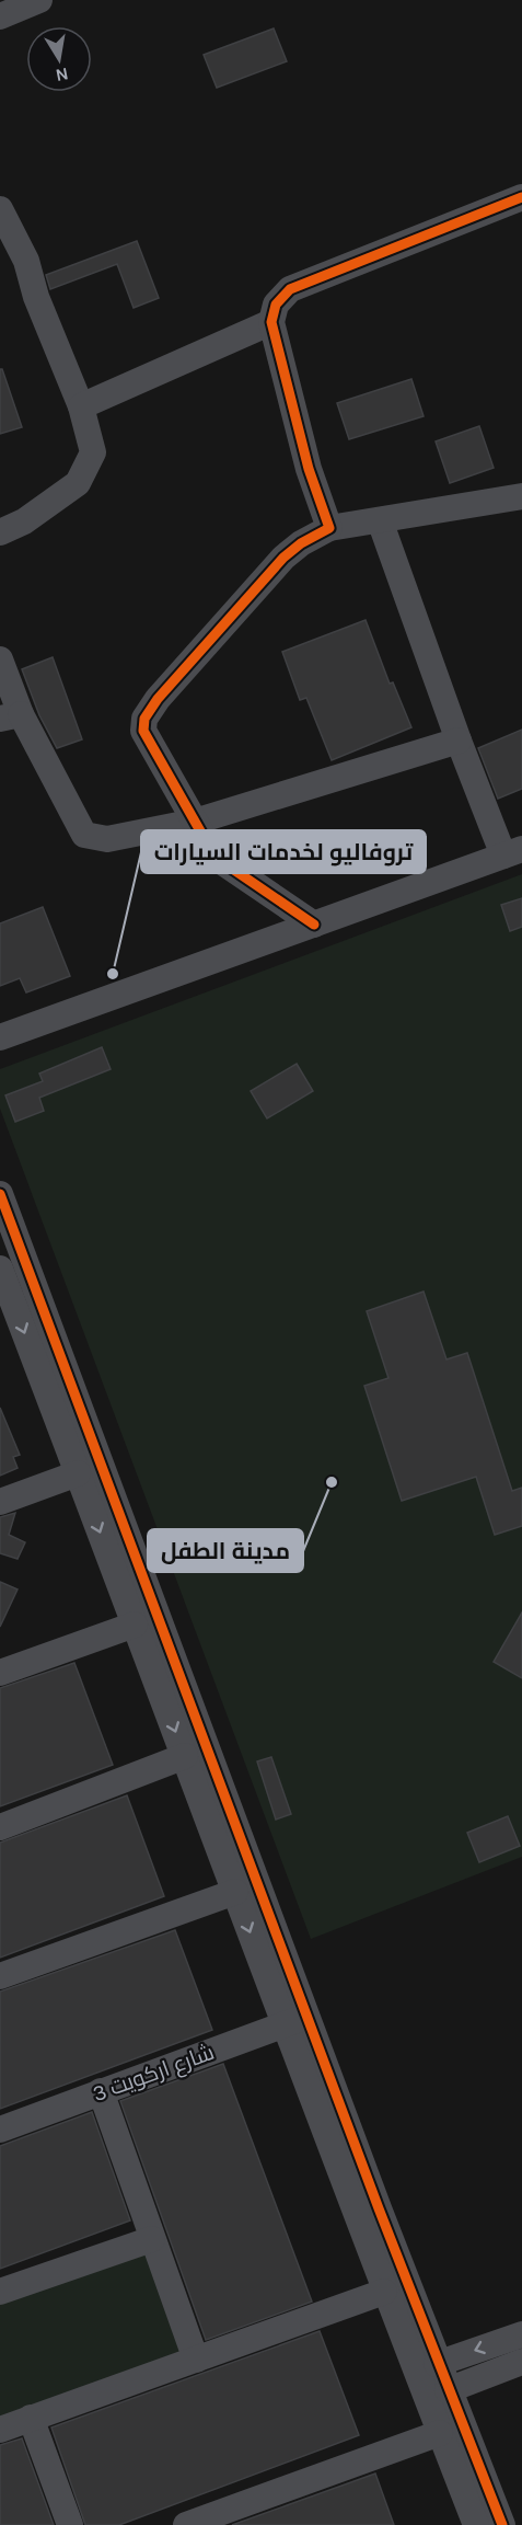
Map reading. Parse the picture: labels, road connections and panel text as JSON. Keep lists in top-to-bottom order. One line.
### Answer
{"streets":{"street":["شارع اركويت 3"]},"places":["تروفاليو لخدمات السيارات","مدينة الطفل"],"north":"bottom"}
